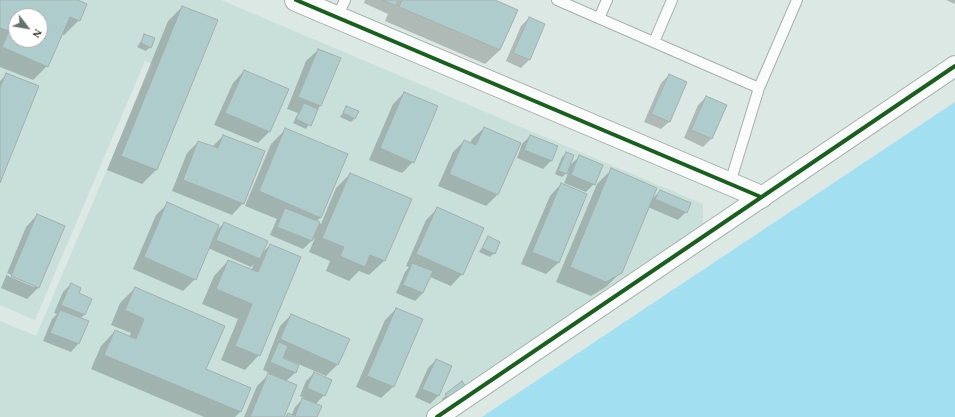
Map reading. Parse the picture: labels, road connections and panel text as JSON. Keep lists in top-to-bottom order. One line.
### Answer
{"north":"bottom right"}
